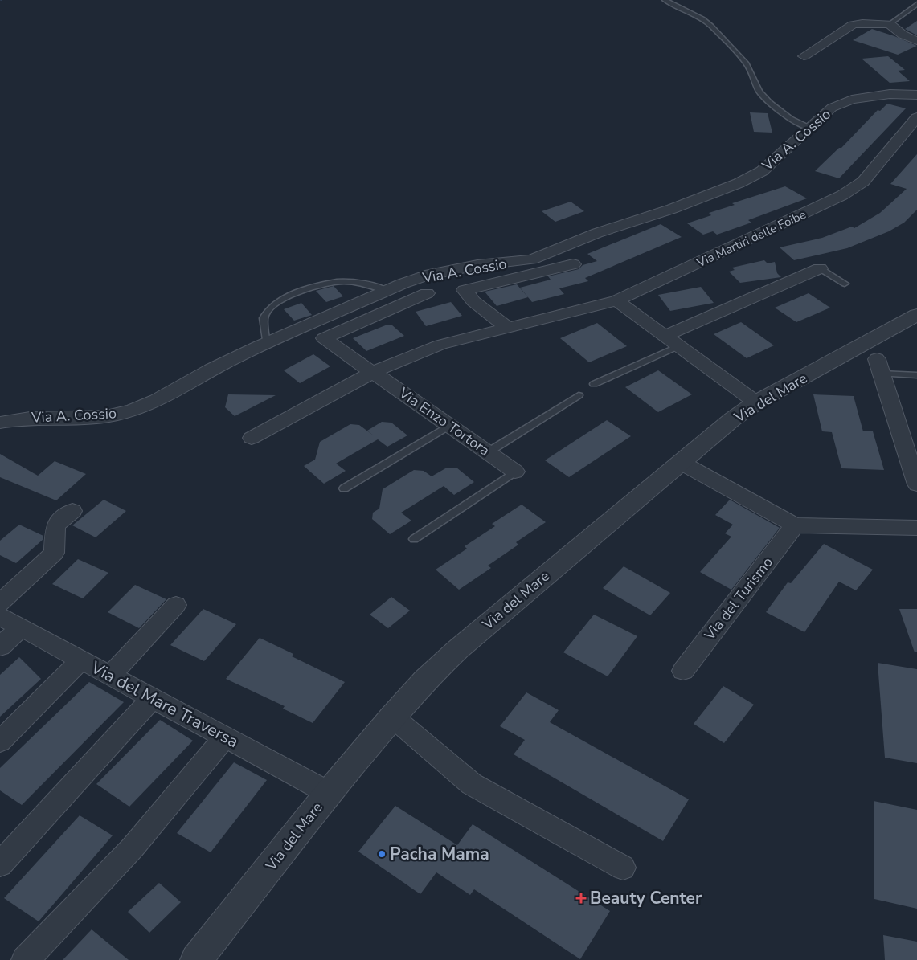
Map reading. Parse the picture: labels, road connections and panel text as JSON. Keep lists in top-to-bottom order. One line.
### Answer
{"streets":{"street":["Via A. Cossio","Via Martiri delle Foibe","Via del Mare","Via Enzo Tortora","Via del Turismo","Via del Mare Traversa"]},"crossings":[["Via del Mare","Via del Mare Traversa"]],"places":{"other":["Pacha Mama"],"health":["Beauty Center"]}}
